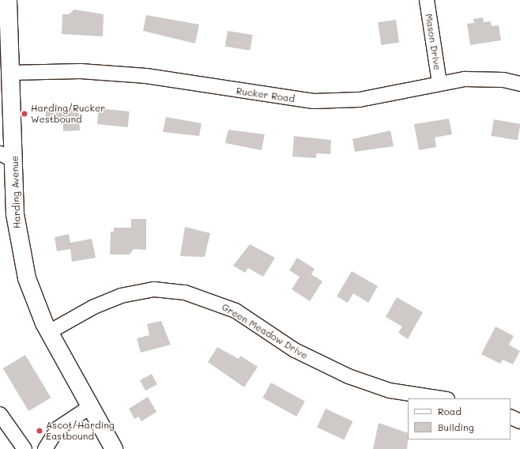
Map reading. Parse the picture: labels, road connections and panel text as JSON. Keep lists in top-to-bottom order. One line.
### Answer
{"streets":{"main road":["Harding Avenue"],"street":["Mason Drive","Rucker Road","Green Meadow Drive"]},"crossings":[["Mason Drive","Rucker Road"],["Rucker Road","Harding Avenue"],["Harding Avenue","Green Meadow Drive"]],"places":["Harding/Rucker Westbound","Ascot/Harding Eastbound"],"legend":["Road","Building"]}
